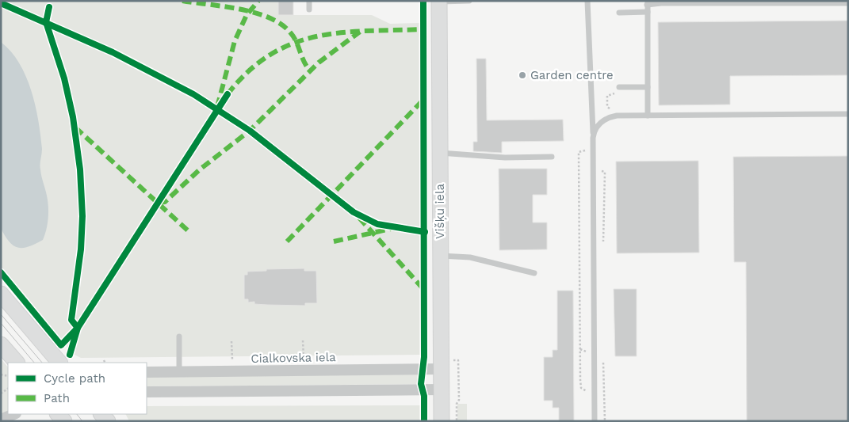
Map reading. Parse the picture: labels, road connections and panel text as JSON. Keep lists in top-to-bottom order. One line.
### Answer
{"streets":{"street":["Višķu iela","Cialkovska iela"]},"crossings":[["Višķu iela","Cialkovska iela"]],"places":["Garden centre"],"legend":["Cycle path","Path"]}
